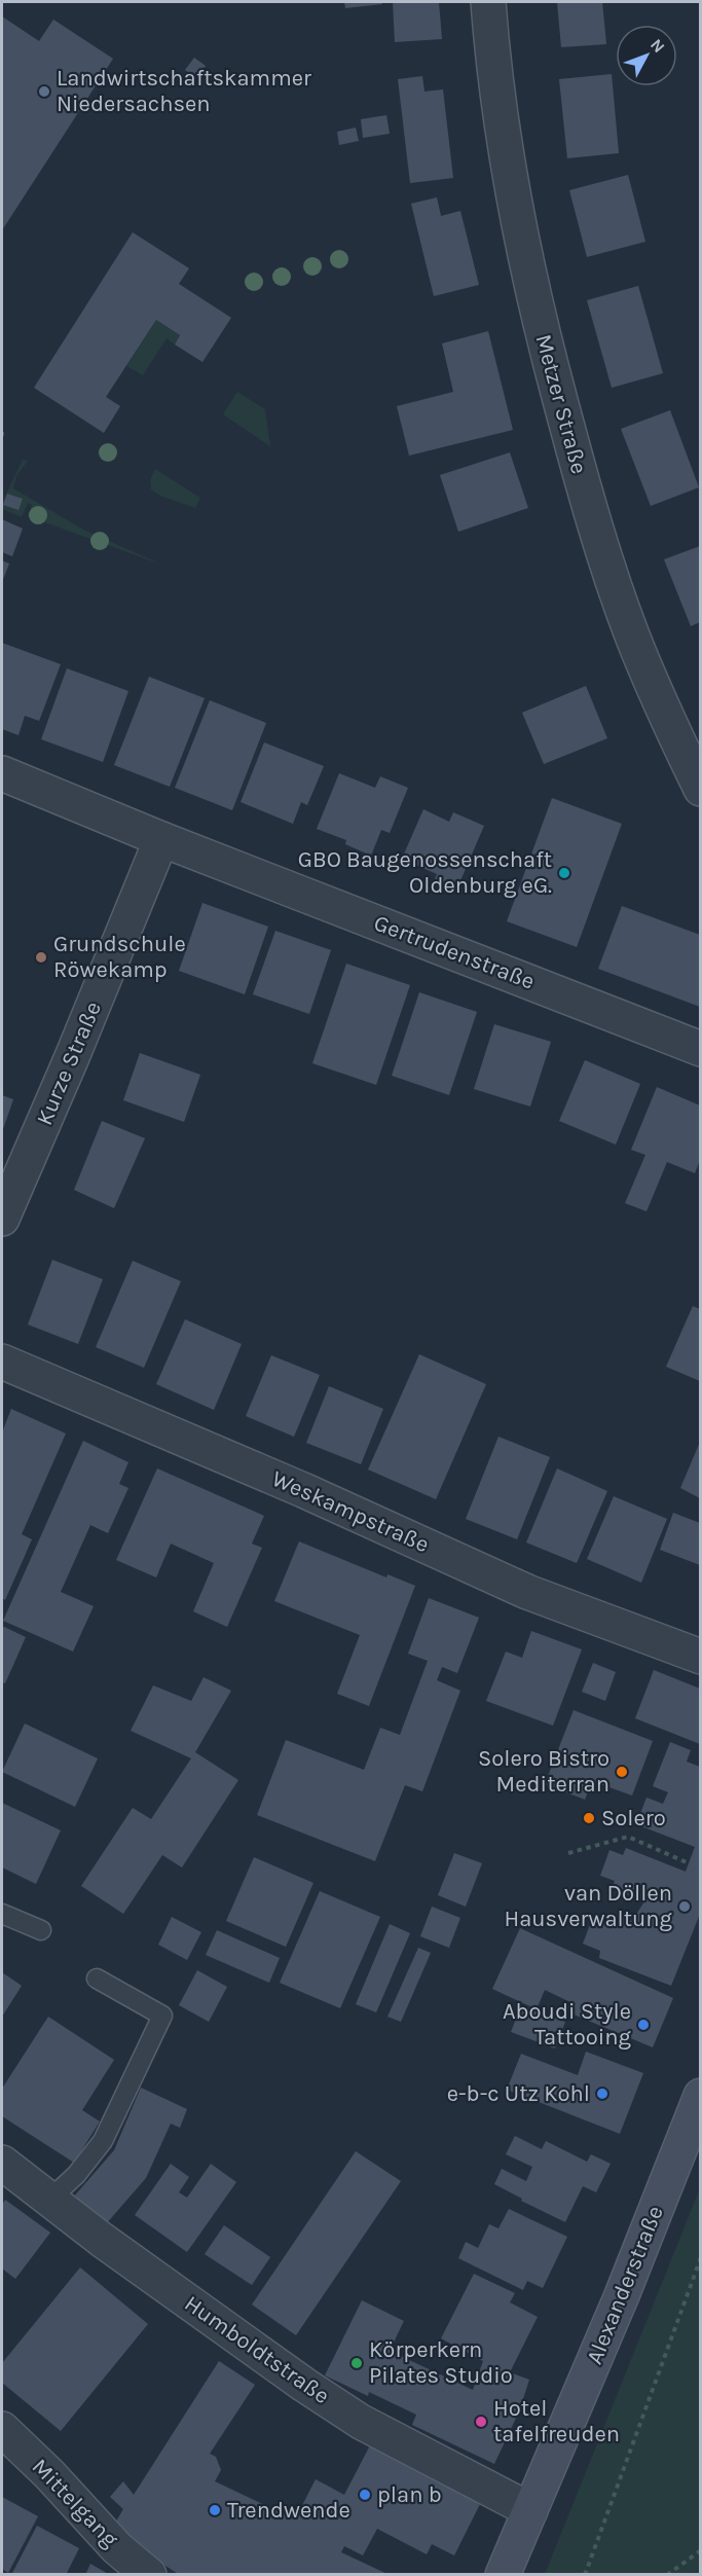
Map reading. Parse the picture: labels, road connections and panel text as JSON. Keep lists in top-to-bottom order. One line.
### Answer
{"streets":{"street":["Metzer Straße","Gertrudenstraße","Kurze Straße","Weskampstraße","Alexanderstraße","Humboldtstraße","Mittelgang"]},"crossings":[["Gertrudenstraße","Kurze Straße"],["Alexanderstraße","Humboldtstraße"]],"places":["Landwirtschaftskammer Niedersachsen","GBO Baugenossenschaft Oldenburg eG.","Grundschule Röwekamp","Solero Bistro Mediterran","Solero","van Döllen Hausverwaltung","Aboudi Style Tattooing","e-b-c Utz Kohl","Körperkern Pilates Studio","Hotel tafelfreuden","plan b","Trendwende"],"north":"top right"}
